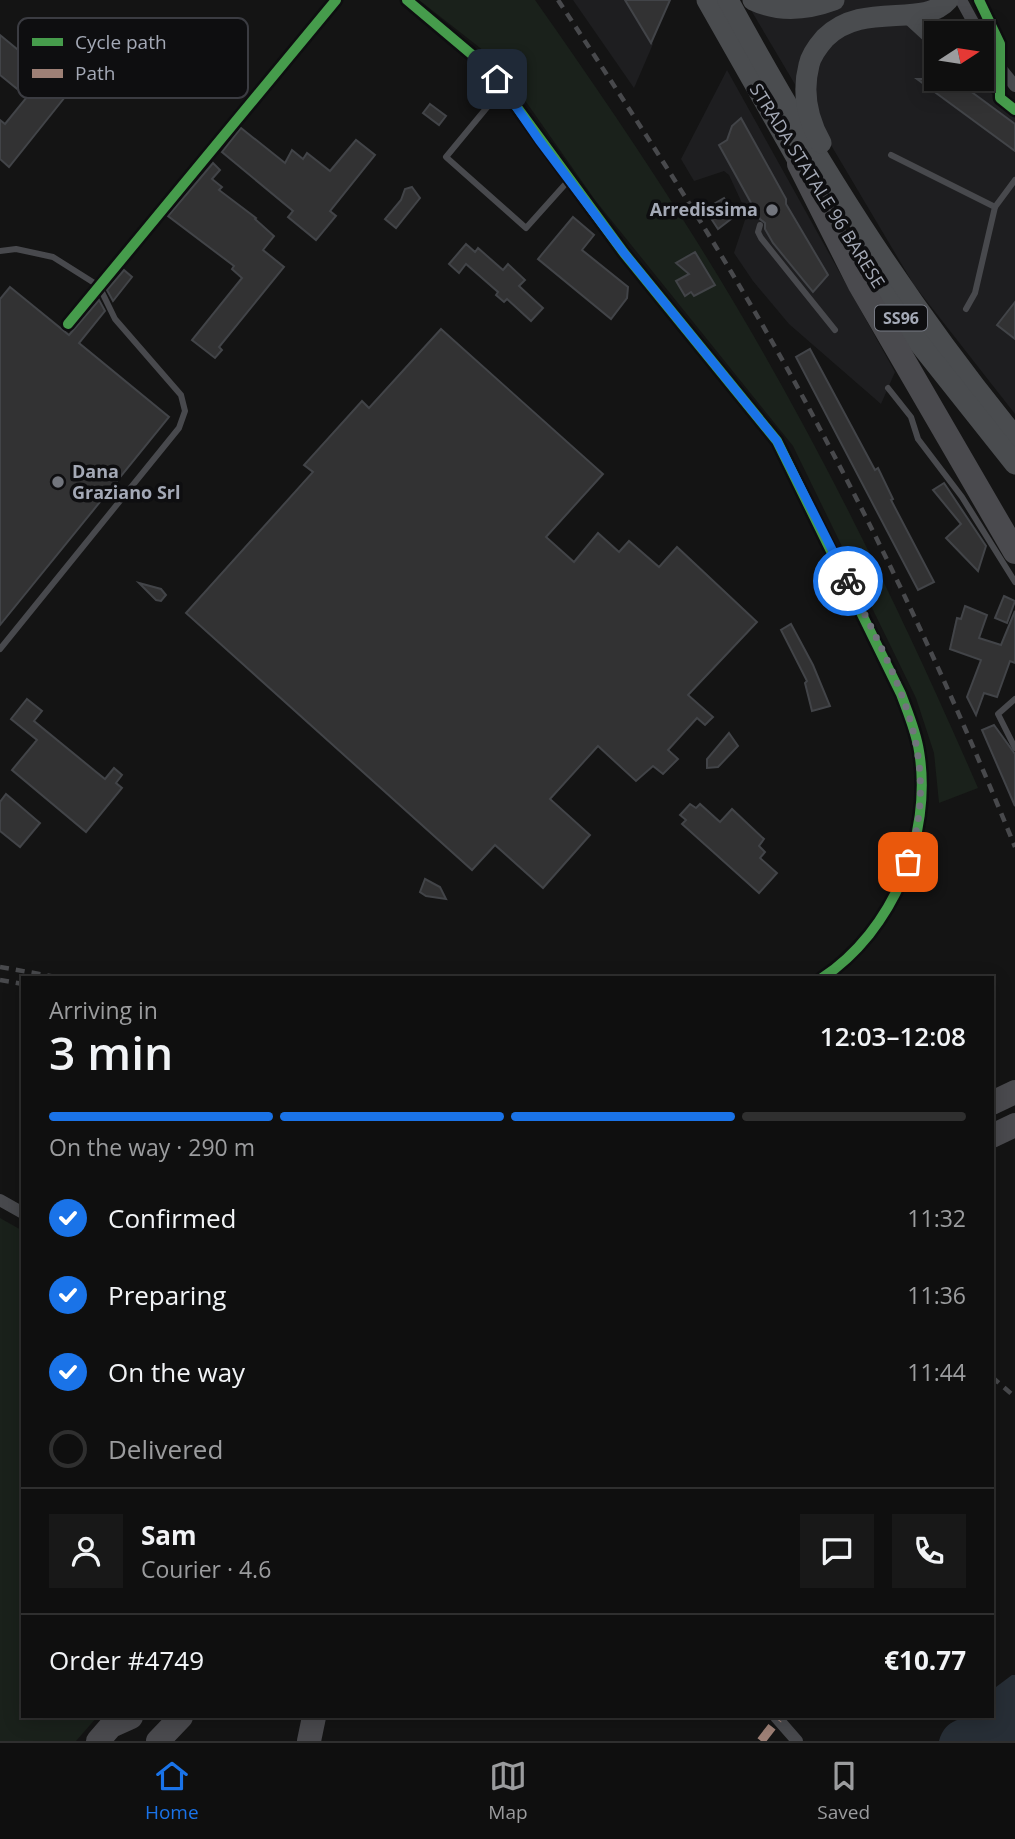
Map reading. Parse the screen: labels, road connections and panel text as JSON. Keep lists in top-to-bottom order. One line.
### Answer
{"streets":{"main road":["STRADA STATALE 96 BARESE","SS96"]},"places":["Arredissima","Dana Graziano Srl"],"legend":["Cycle path","Path"],"north":"right","page":{"heading":["3 min","Arriving in","12:03–12:08"],"panel":["Sam","Courier · 4.6","Order #4749","€10.77"],"bar":"On the way · 290 m","list":[["Confirmed","11:32"],["Preparing","11:36"],["On the way","11:44"],"Delivered"],"tabs":["Home","Map","Saved"]}}
